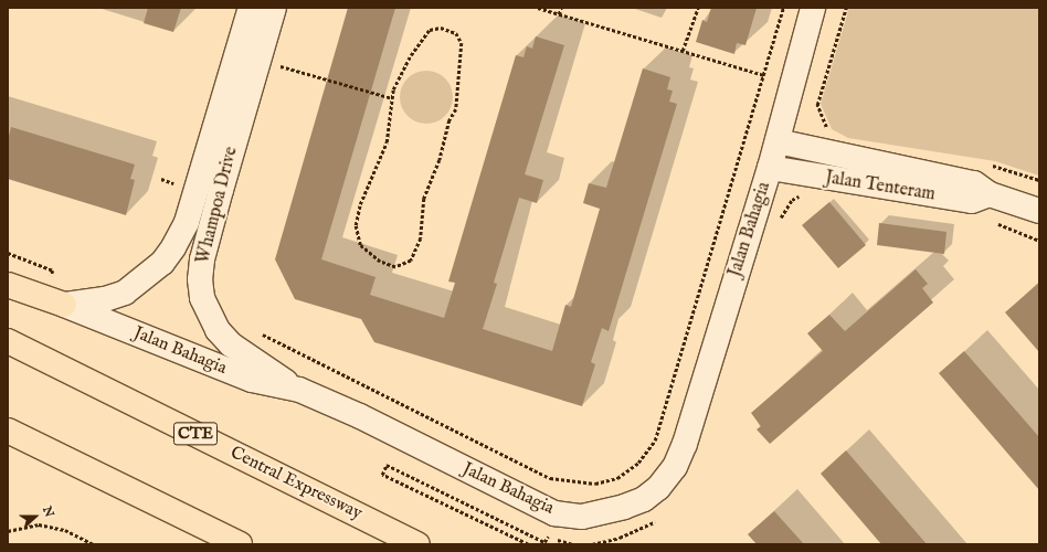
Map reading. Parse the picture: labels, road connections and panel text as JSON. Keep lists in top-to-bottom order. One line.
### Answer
{"streets":{"highway":["CTE","Central Expressway"],"street":["Jalan Tenteram","Whampoa Drive","Jalan Bahagia"]},"crossings":[["Jalan Tenteram","Jalan Bahagia"],["Whampoa Drive","Jalan Bahagia"]],"north":"right"}
